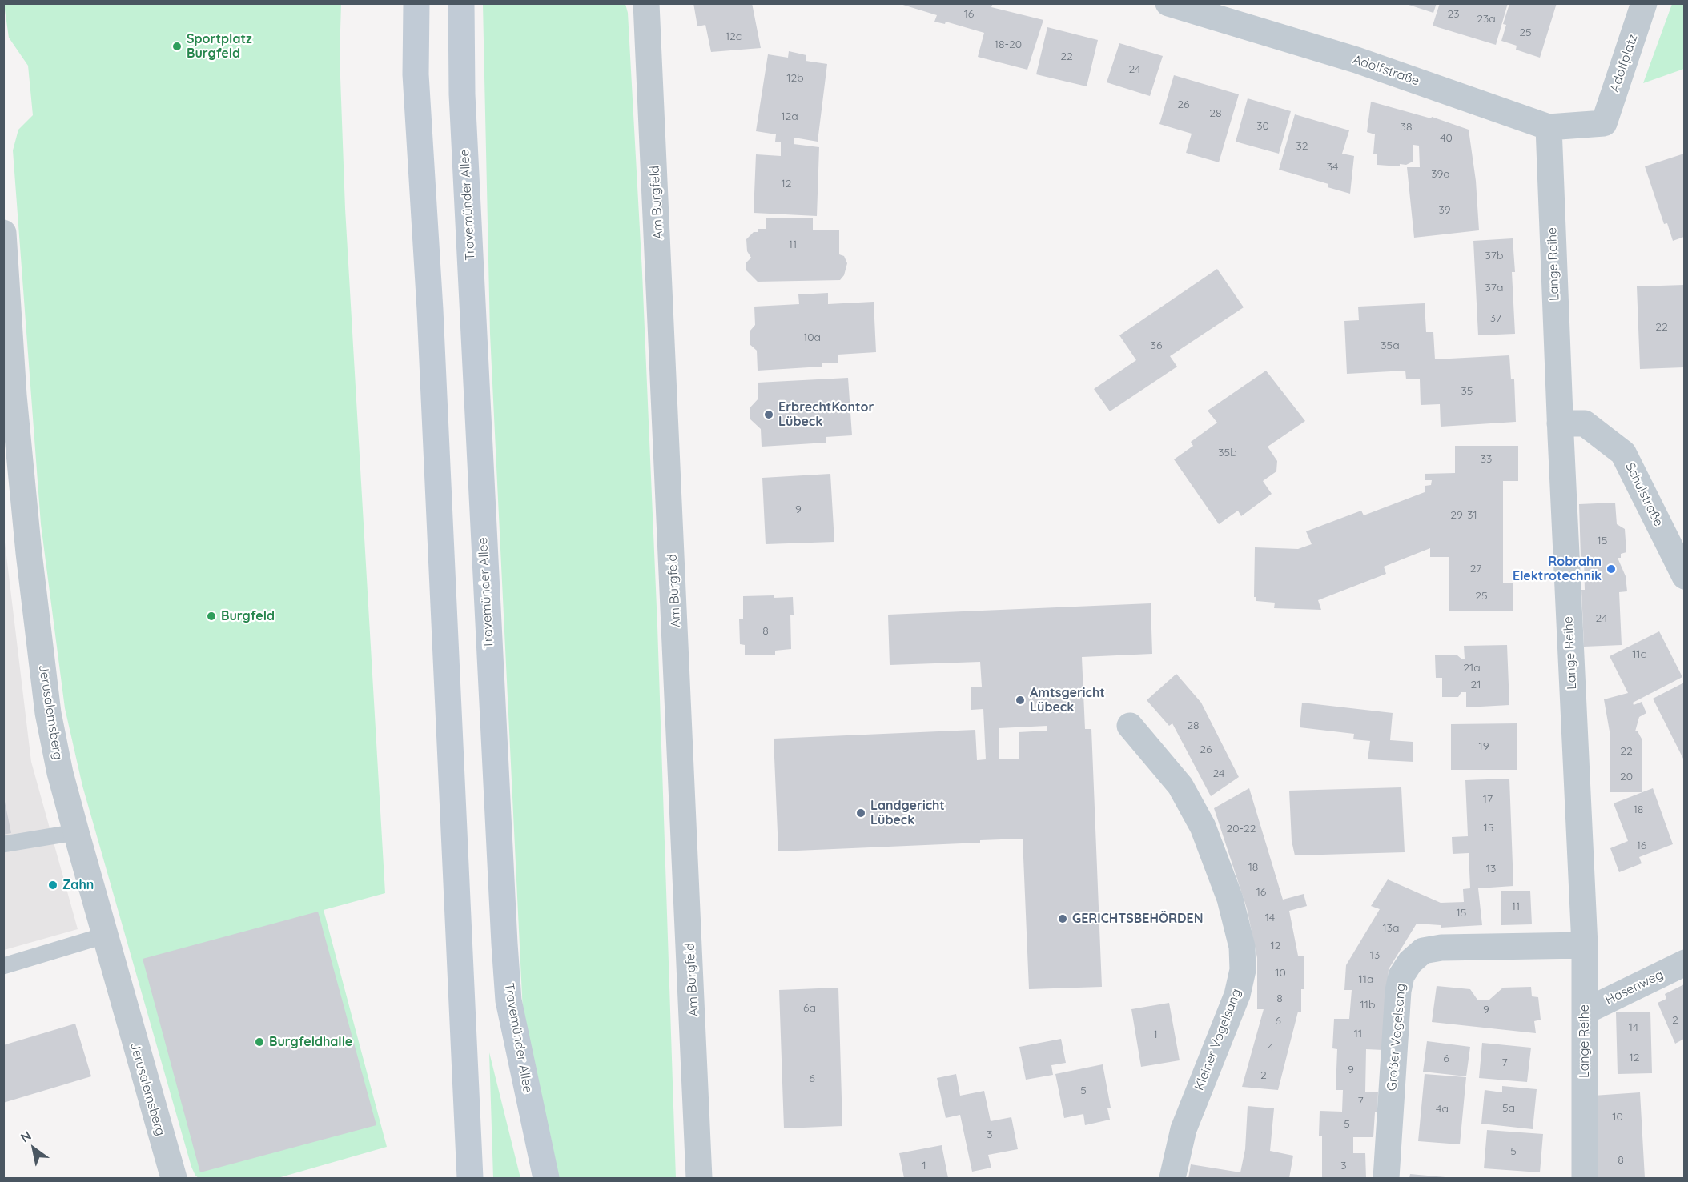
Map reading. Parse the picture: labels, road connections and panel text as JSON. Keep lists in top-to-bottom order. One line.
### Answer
{"streets":{"main road":["Travemünder Allee"],"street":["Adolfplatz","Adolfstraße","Am Burgfeld","Lange Reihe","Schulstraße","Jerusalemsberg","Hasenweg","Großer Vogelsang","Kleiner Vogelsang"]},"crossings":[["Adolfplatz","Adolfstraße"],["Adolfstraße","Lange Reihe"],["Lange Reihe","Schulstraße"],["Lange Reihe","Hasenweg"],["Lange Reihe","Großer Vogelsang"]],"places":["Sportplatz Burgfeld","ErbrechtKontor Lübeck","Robrahn Elektrotechnik","Burgfeld","Amtsgericht Lübeck","Landgericht Lübeck","Zahn","GERICHTSBEHÖRDEN","Burgfeldhalle"],"house_numbers":["16","23","23a","25","12c","18-20","22","24","12b","26","28","12a","30","38","40","32","34","39a","12","39","11","37b","37a","37","22","10a","36","35a","35","35b","33","9","29-31","15","27","25","24","8","11c","21a","21","28","19","26","22","24","20","17","18","15","20-22","16","18","13","16","11","15","14","13a","12","13","10","11a","8","11b","6a","9","2","6","14","11","1","4","12","6","7","9","2","6","5","7","5a","4a","10","5","3","5","8","1","3"],"north":"top left"}
